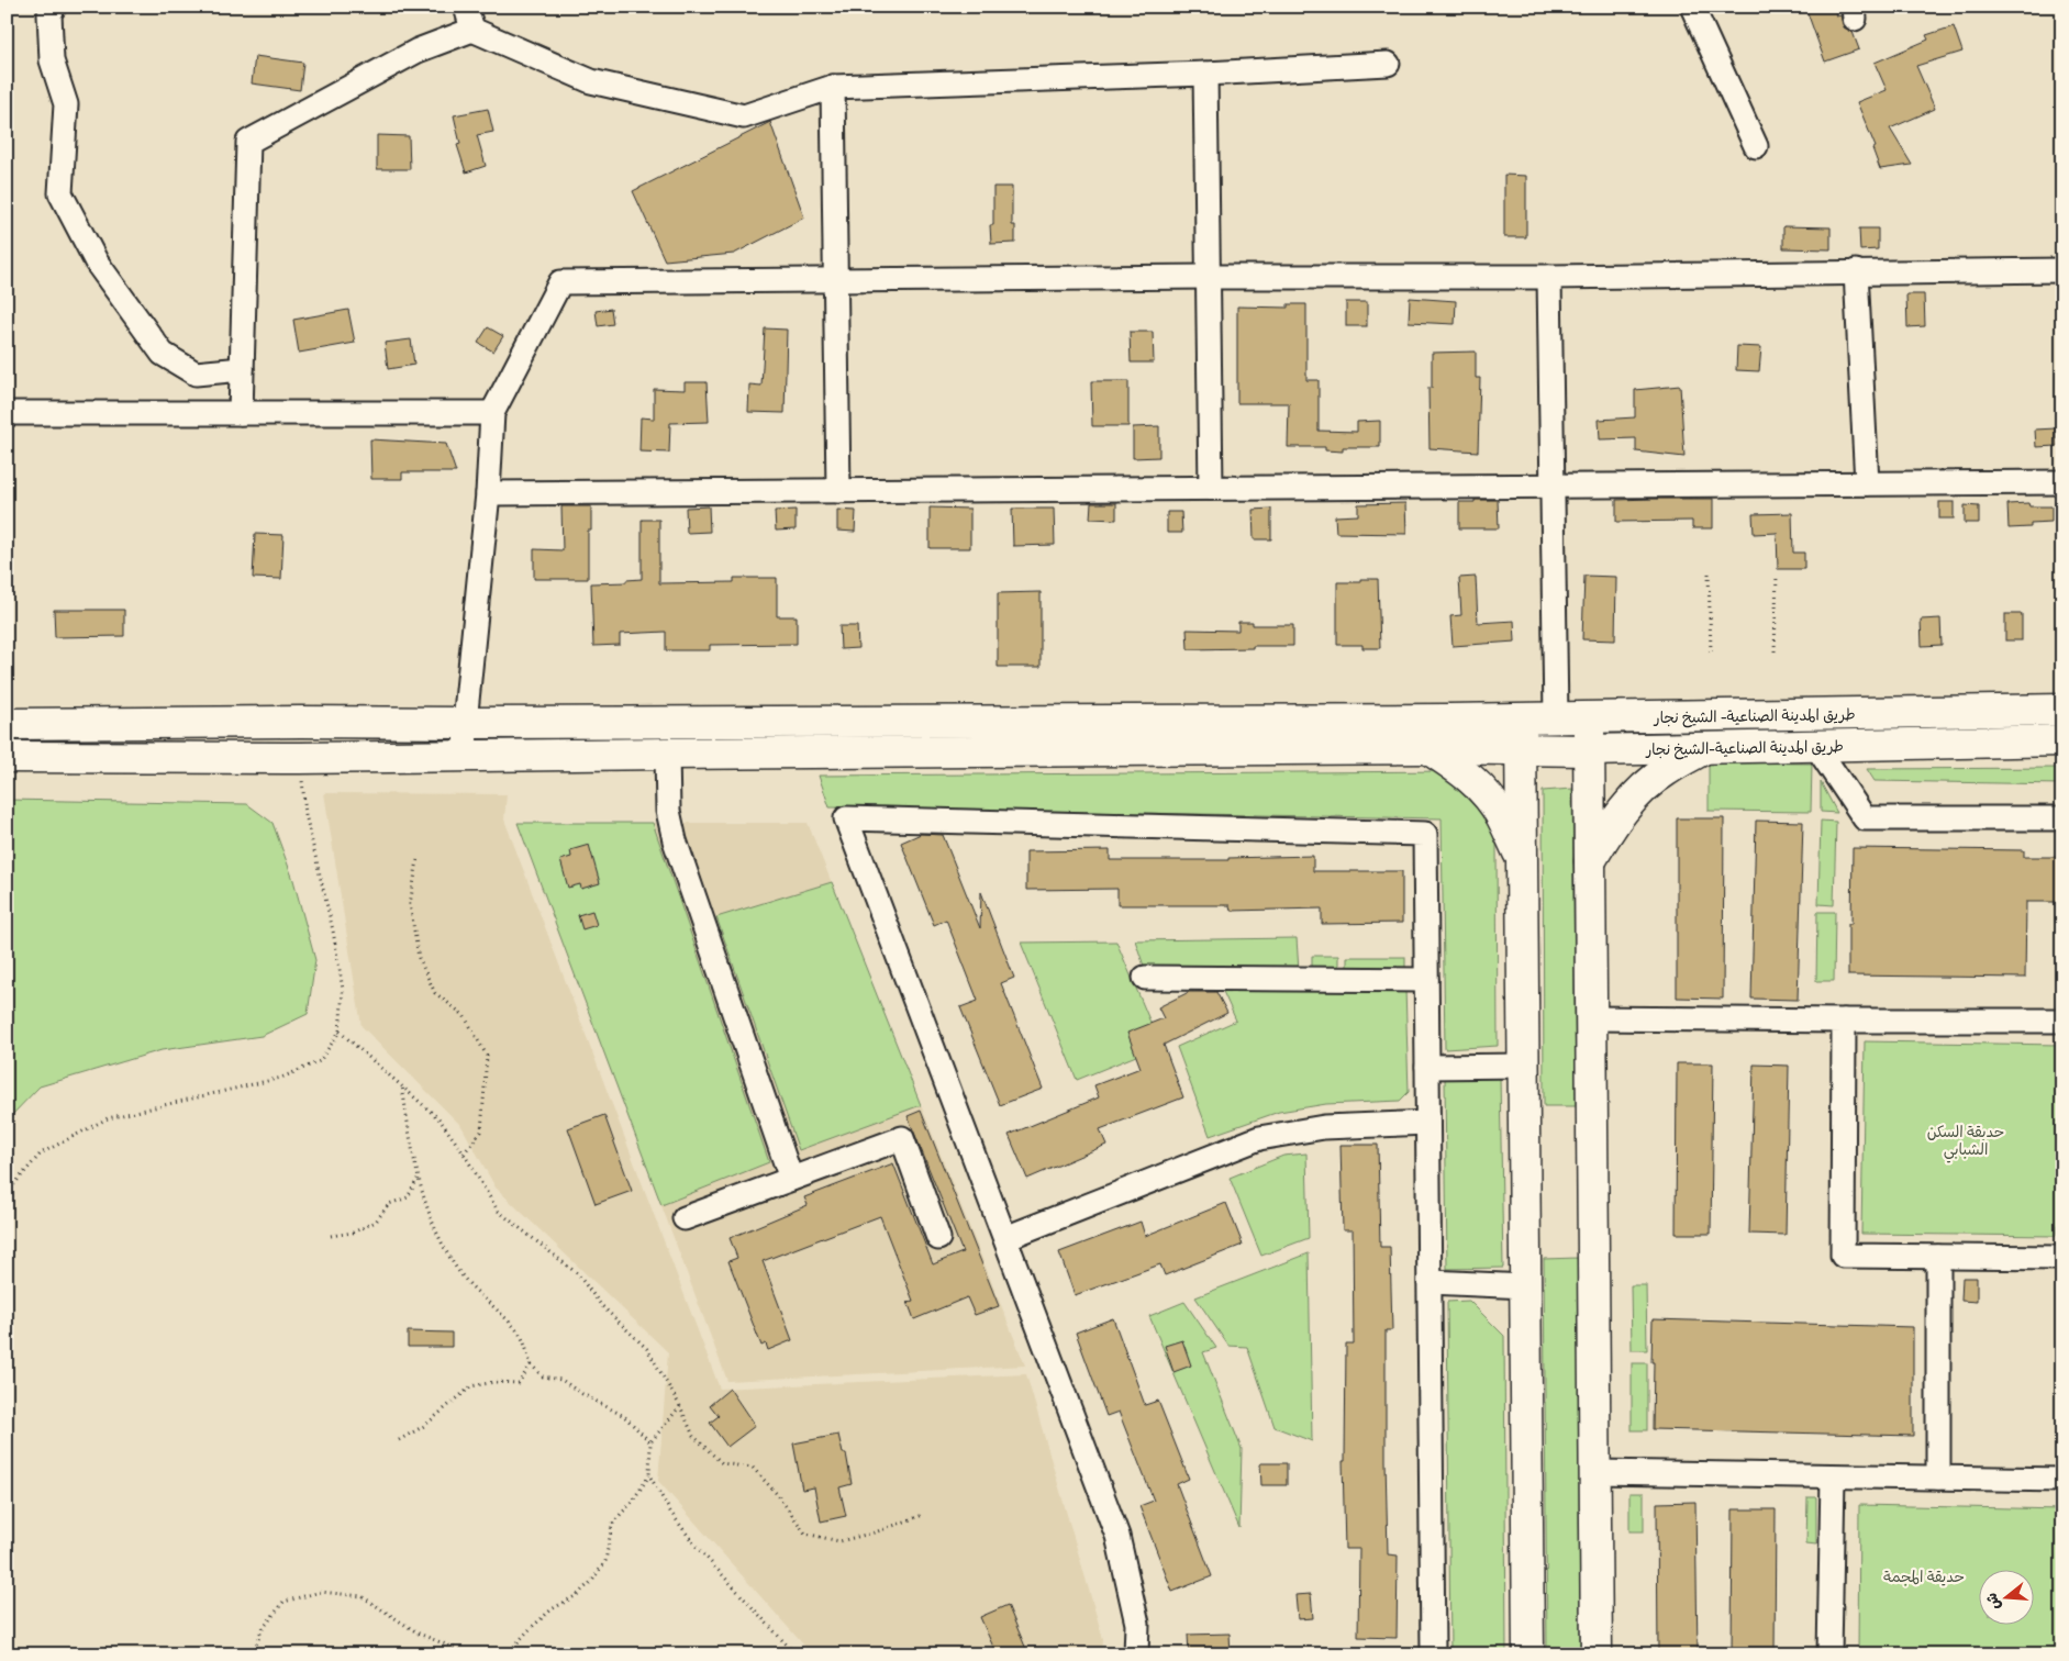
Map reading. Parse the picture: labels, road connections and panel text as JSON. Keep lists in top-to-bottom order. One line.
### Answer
{"streets":{"main road":["طريق المدينة الصناعية- الشيخ نجار","طريق المدينة الصناعية-الشيخ نجار"]},"parks":["حدبقة السكن الشبابي","حديقة المجمة"],"north":"left"}
